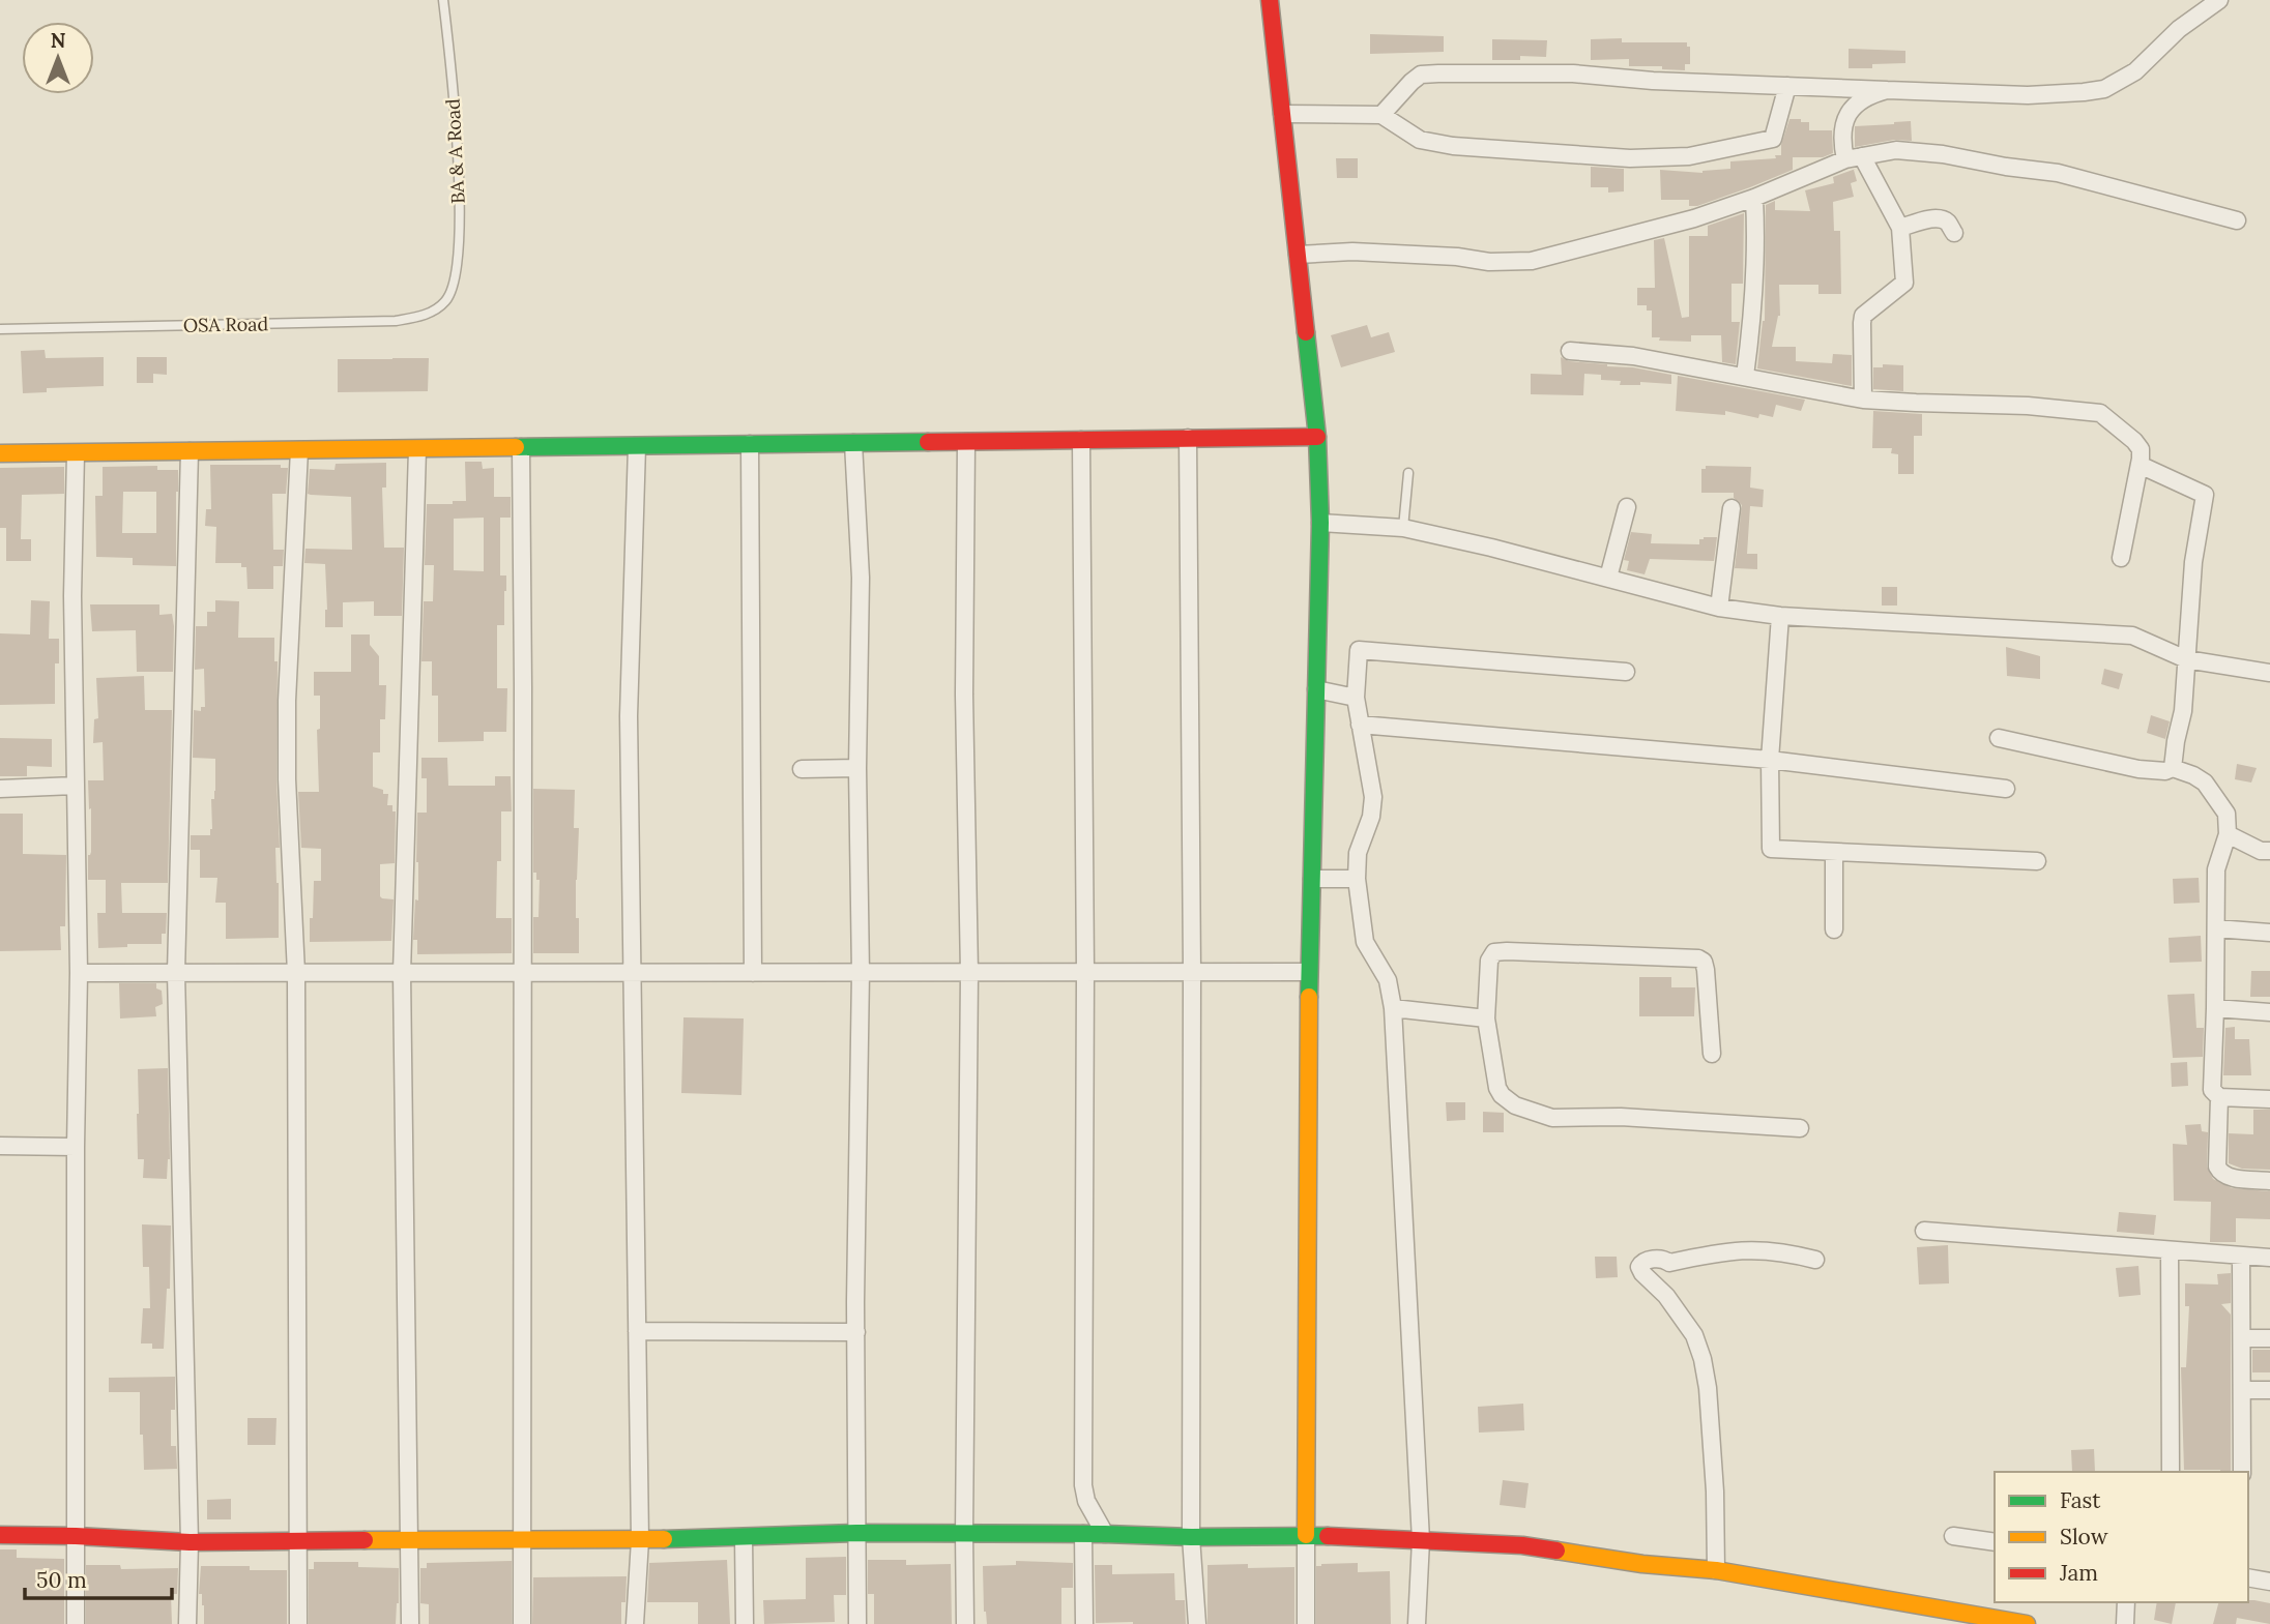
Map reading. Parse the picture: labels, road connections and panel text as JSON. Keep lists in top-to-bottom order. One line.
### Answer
{"streets":{"lane":["BA & A Road","OSA Road"]},"crossings":[["BA & A Road","OSA Road"]],"legend":["Fast","Slow","Jam"],"scale_bar":"50 m","north":"top"}
